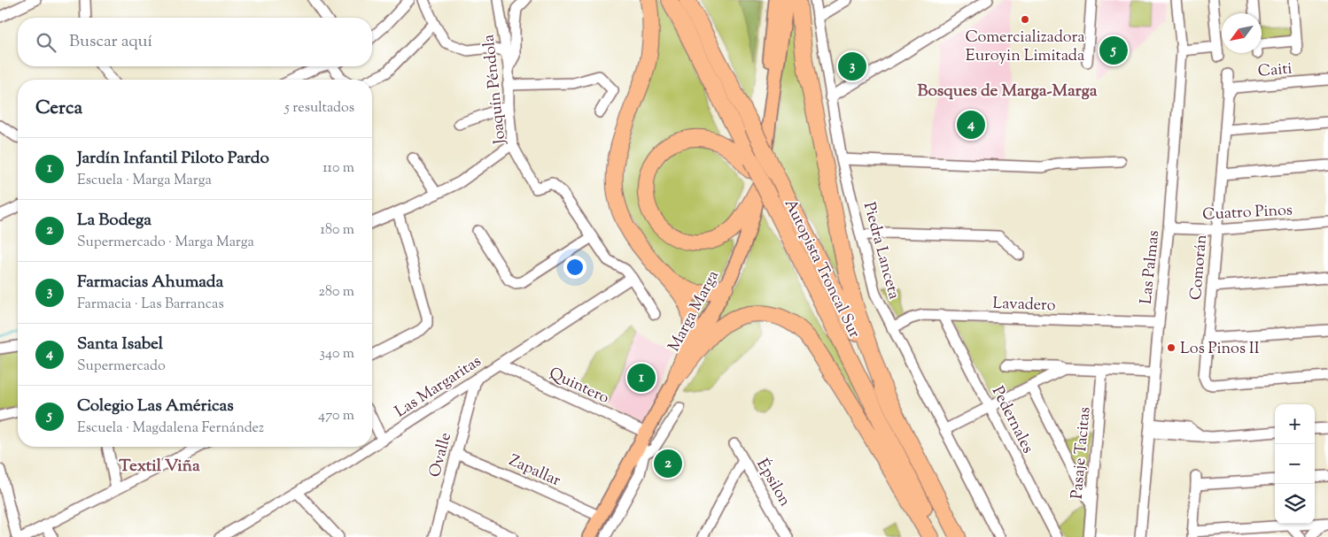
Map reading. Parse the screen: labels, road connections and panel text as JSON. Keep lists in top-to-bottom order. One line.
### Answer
{"streets":{"highway":["Autopista Troncal Sur"],"main road":["Marga Marga"],"street":["Caiti","Joaquín Péndola","Cuatro Pinos","Piedra Lanceta","Las Palmas","Comorán","Lavadero","Quintero","Las Margaritas","Pedernales","Pasaje Tacitas","Ovalle","Zapallar","Épsilon"]},"crossings":[["Caiti","Comorán"],["Joaquín Péndola","Las Margaritas"],["Cuatro Pinos","Las Palmas"],["Cuatro Pinos","Comorán"],["Piedra Lanceta","Lavadero"],["Las Palmas","Lavadero"],["Lavadero","Pedernales"],["Marga Marga","Quintero"],["Marga Marga","Zapallar"],["Quintero","Las Margaritas"],["Las Margaritas","Ovalle"],["Ovalle","Zapallar"]],"districts":["Bosques de Marga-Marga","Textil Viña"],"places":["Comercializadora Euroyin Limitada","Los Pinos II"],"north":"bottom left","page":{"search":"Buscar aquí","pins":["5","3","4","1","2"],"heading":["Cerca","5 resultados"],"list":[{"mark":"1","name":"Jardín Infantil Piloto Pardo","note":"Escuela · Marga Marga","value":"110 m"},{"mark":"2","name":"La Bodega","note":"Supermercado · Marga Marga","value":"180 m"},{"mark":"3","name":"Farmacias Ahumada","note":"Farmacia · Las Barrancas","value":"280 m"},{"mark":"4","name":"Santa Isabel","note":"Supermercado","value":"340 m"},{"mark":"5","name":"Colegio Las Américas","note":"Escuela · Magdalena Fernández","value":"470 m"}],"map_buttons":["+","−"]}}
